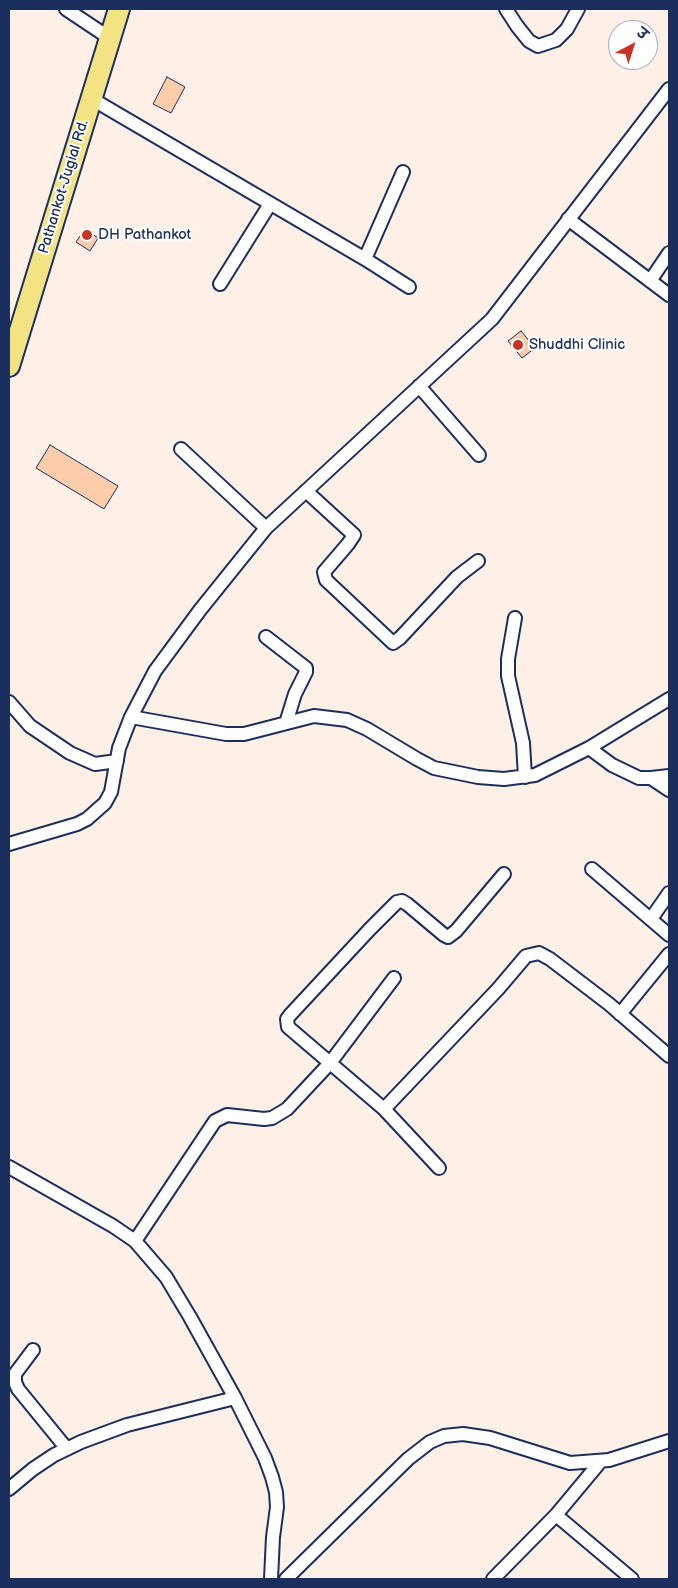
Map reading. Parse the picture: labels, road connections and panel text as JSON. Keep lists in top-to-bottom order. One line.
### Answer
{"streets":{"main road":["Pathankot-Jugial Rd."]},"places":["DH Pathankot","Shuddhi Clinic"],"north":"top right"}
